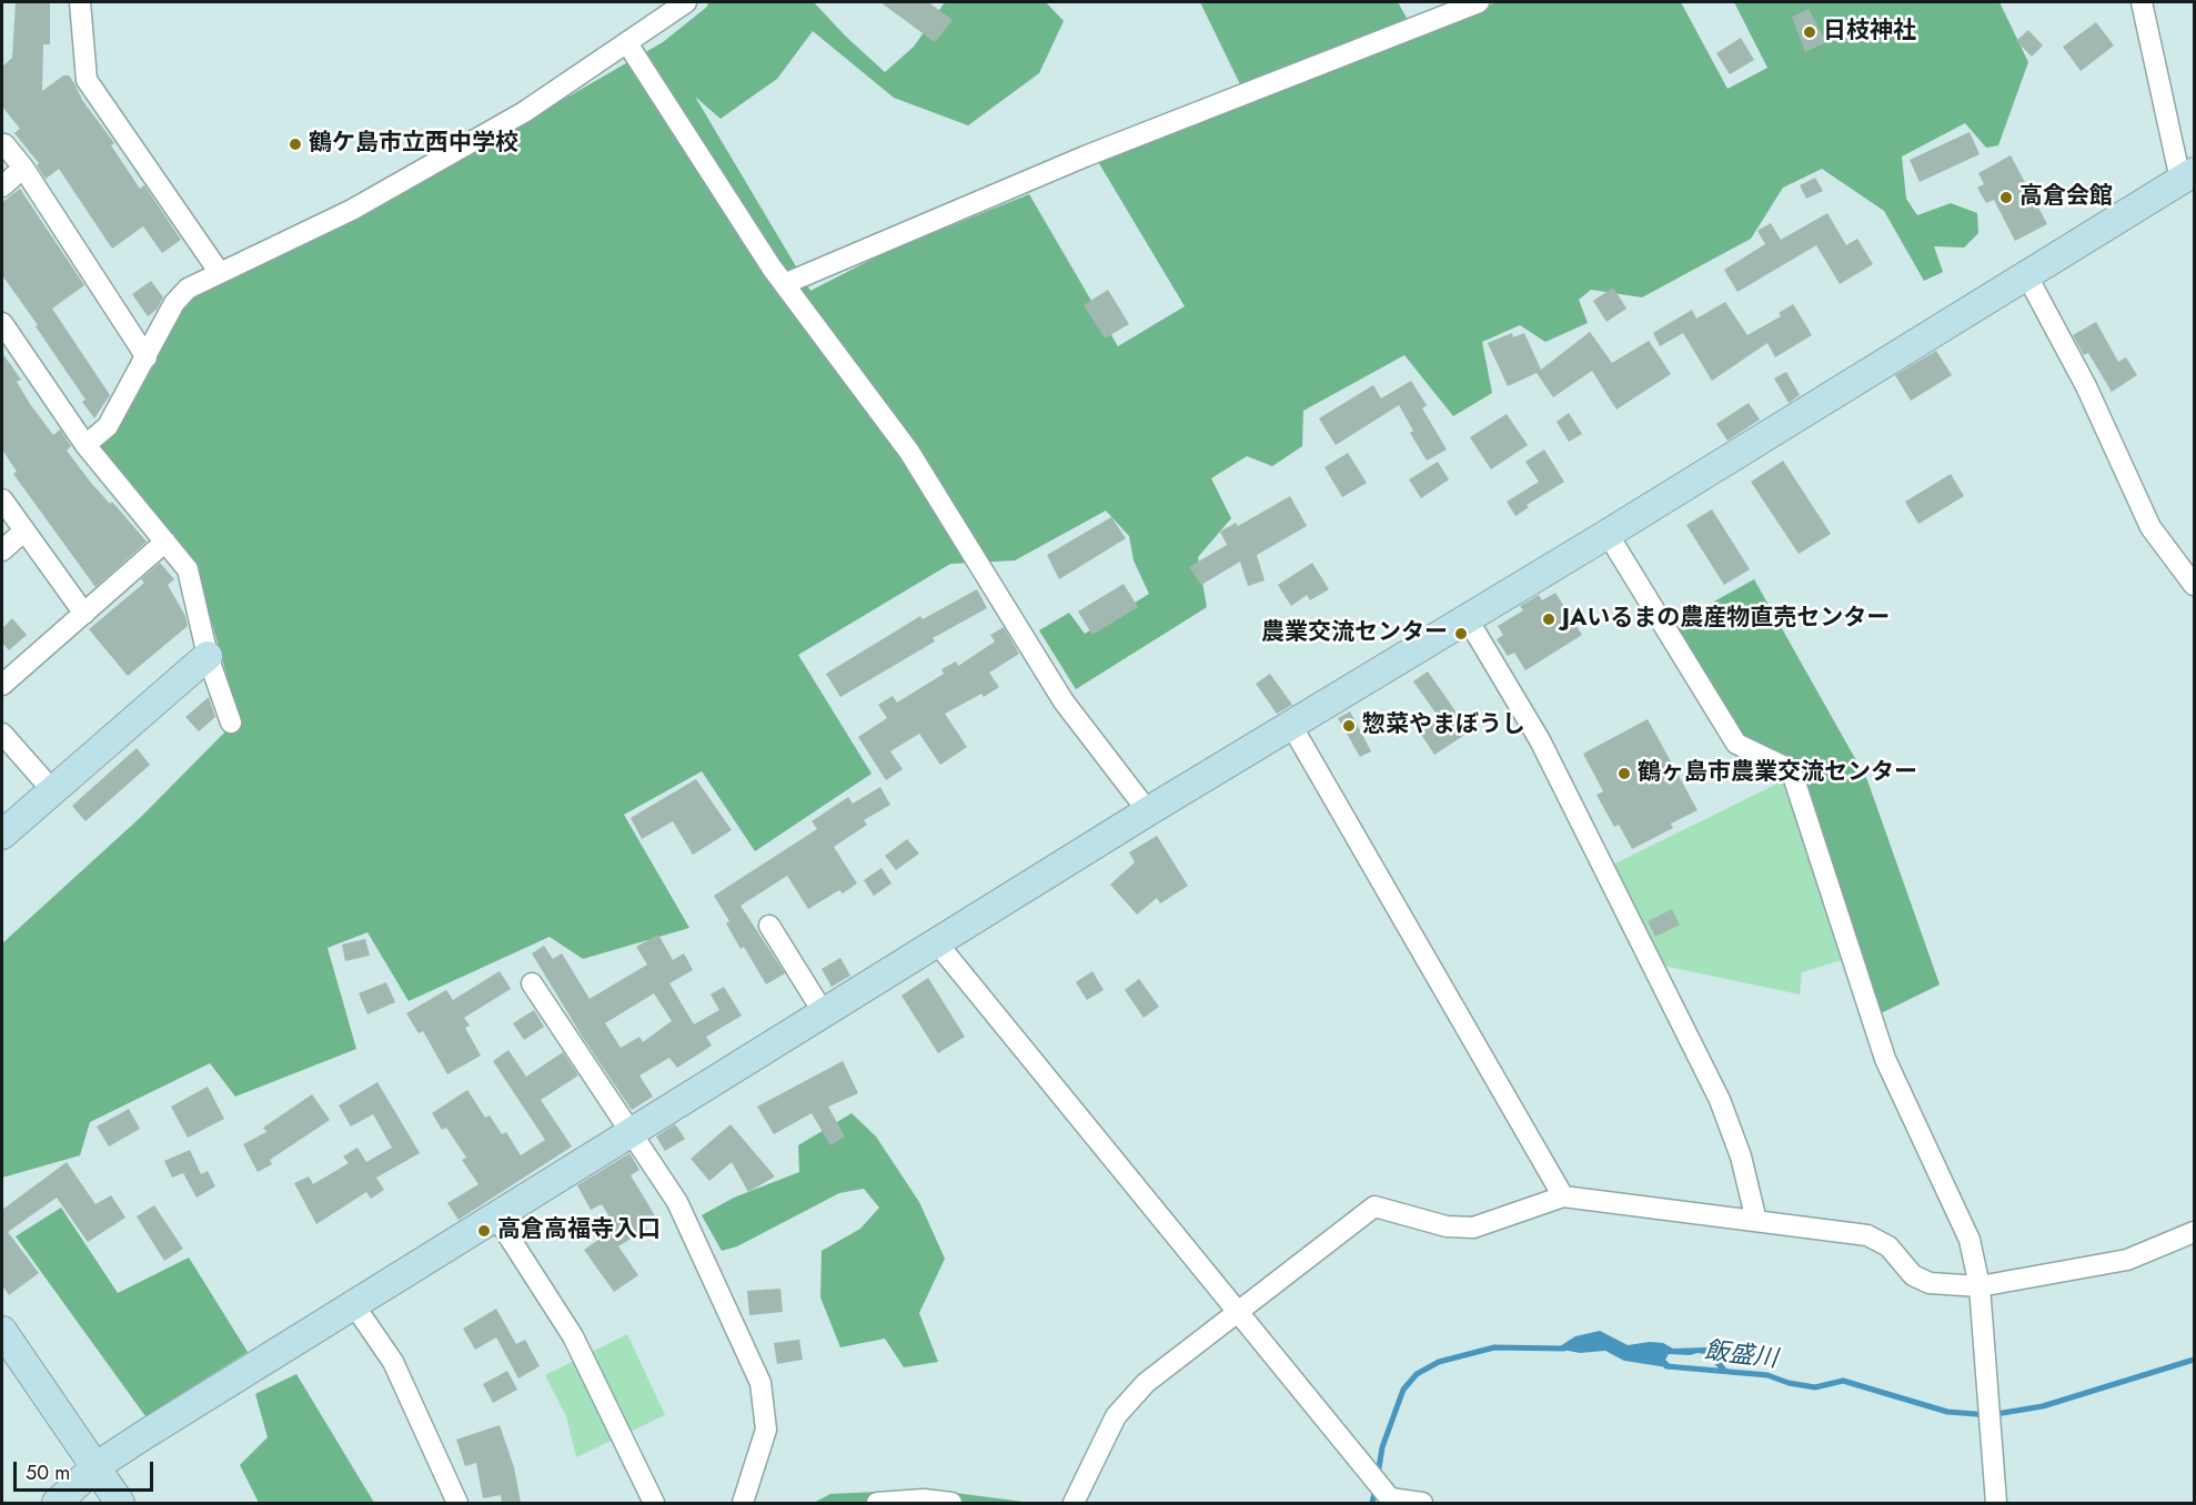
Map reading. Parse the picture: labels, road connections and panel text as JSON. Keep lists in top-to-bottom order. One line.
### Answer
{"water":["飯盛川"],"places":["日枝神社","鶴ケ島市立西中学校","高倉会館","JAいるまの農産物直売センター","農業交流センター","惣菜やまぼうし","鶴ヶ島市農業交流センター","高倉高福寺入口"],"scale_bar":"50 m"}
